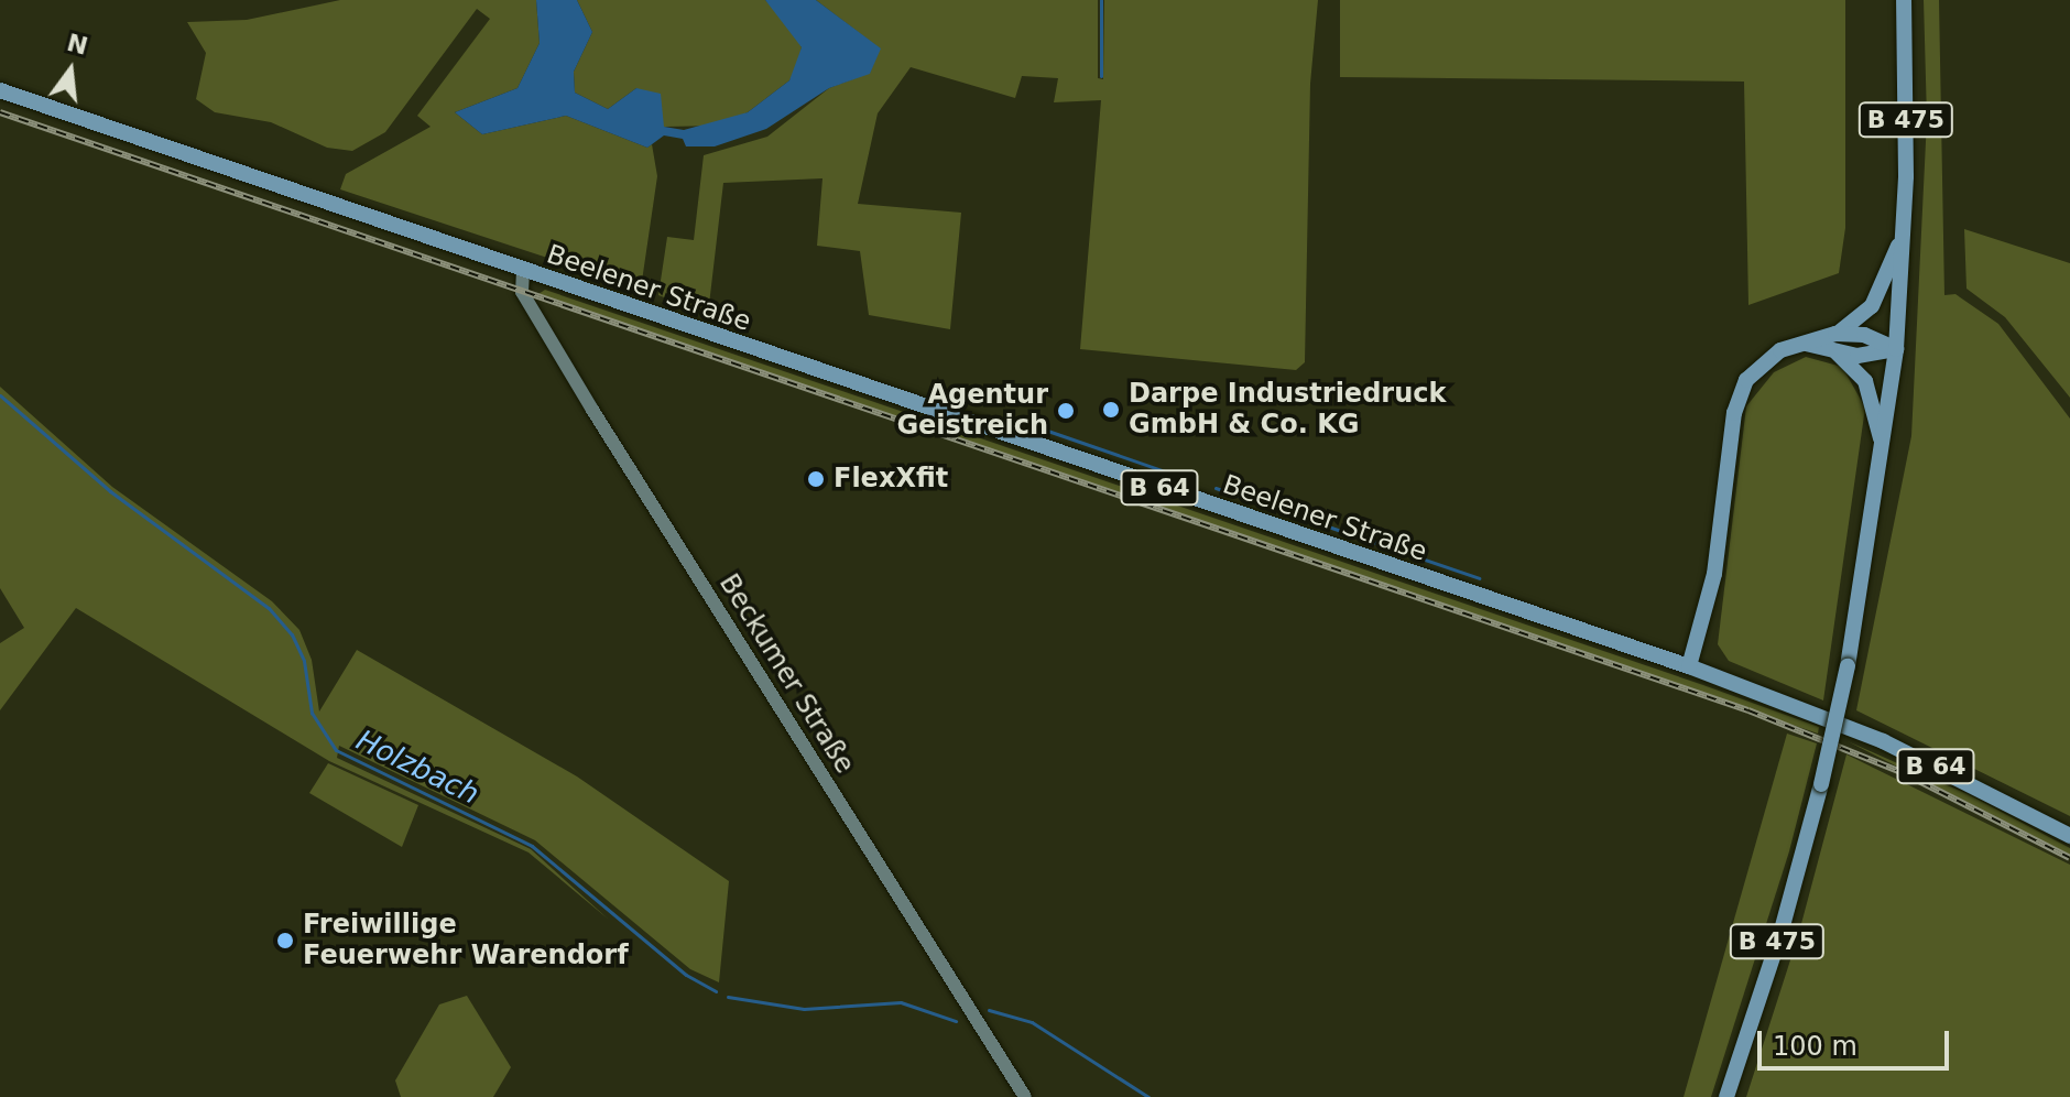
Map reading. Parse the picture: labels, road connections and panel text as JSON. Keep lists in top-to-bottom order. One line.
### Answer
{"streets":{"main road":["B 475","Beelener Straße","B 64"],"street":["Beckumer Straße"]},"crossings":[["Beelener Straße","Beckumer Straße"]],"water":["Holzbach"],"places":["Darpe Industriedruck GmbH & Co. KG","Agentur Geistreich","FlexXfit","Freiwillige Feuerwehr Warendorf"],"scale_bar":"100 m","north":"top"}
